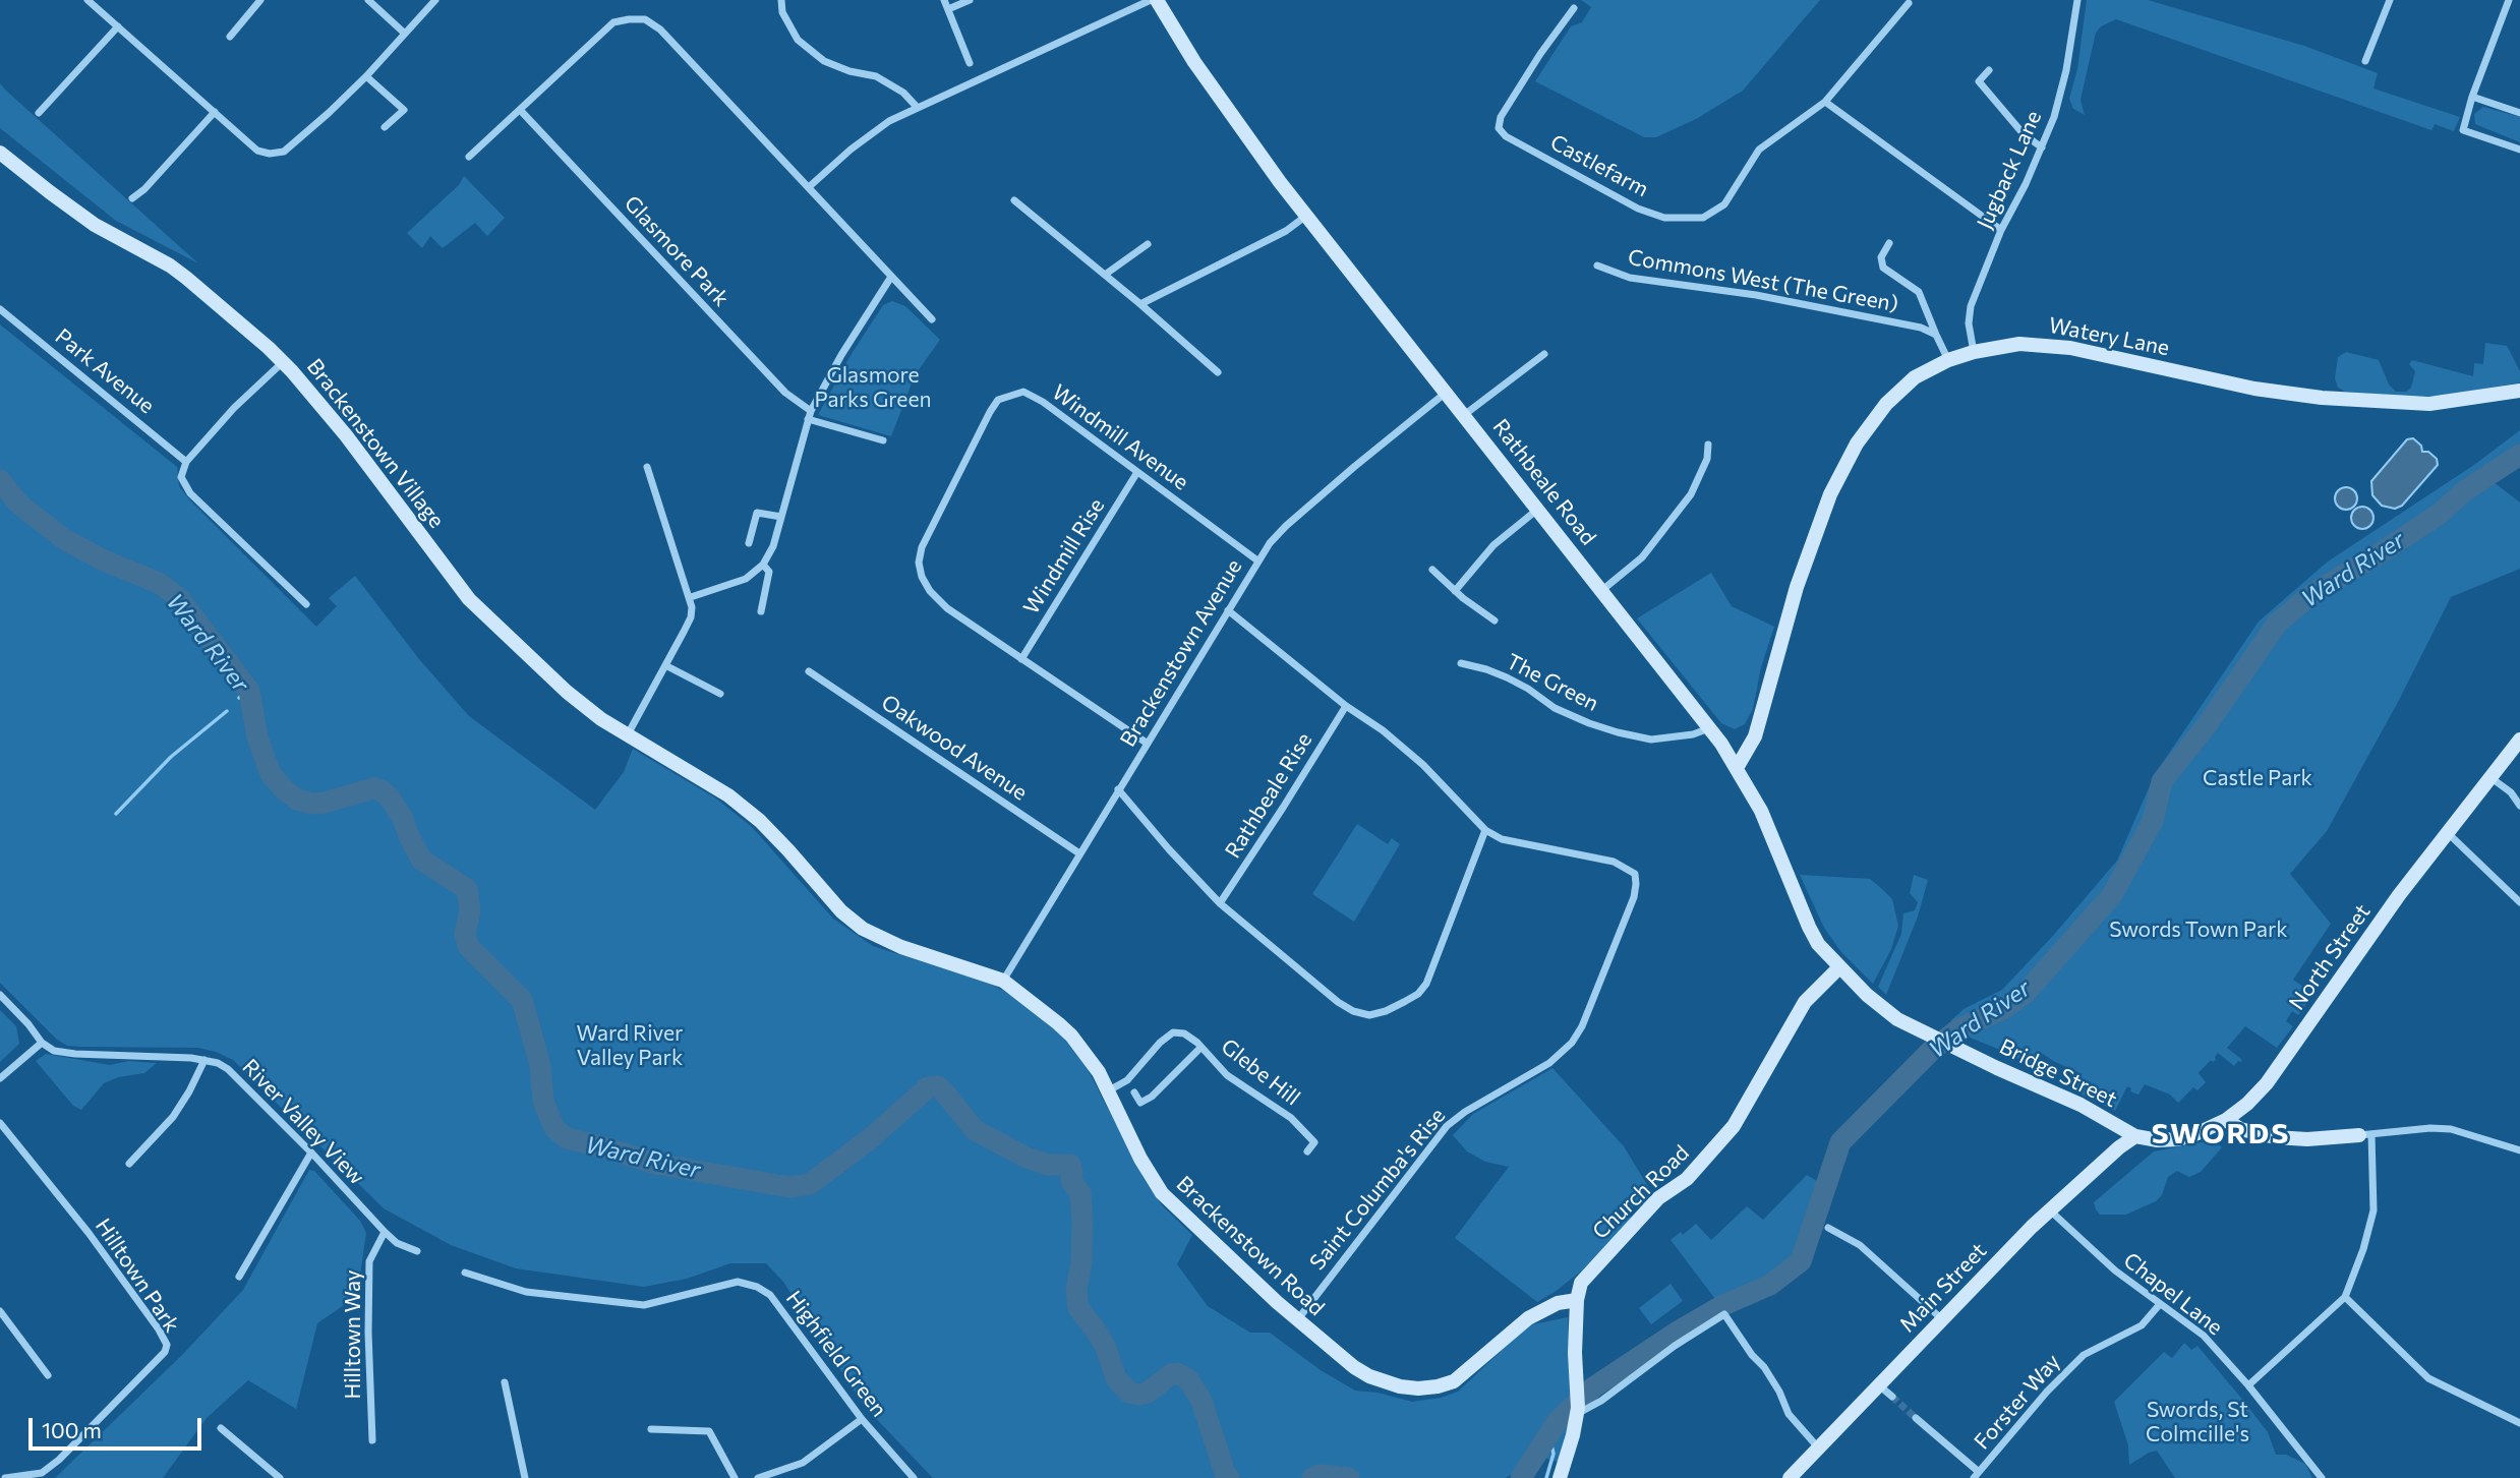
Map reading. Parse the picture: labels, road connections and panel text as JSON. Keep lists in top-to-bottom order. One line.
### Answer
{"streets":{"street":["Castlefarm","Jugback Lane","Glasmore Park","Commons West (The Green)","Watery Lane","Park Avenue","Windmill Avenue","Brackenstown Village","Rathbeale Road","Windmill Rise","Brackenstown Avenue","The Green","Oakwood Avenue","Rathbeale Rise","North Street","Glebe Hill","Bridge Street","River Valley View","Saint Columba's Rise","Church Road","Brackenstown Road","Hilltown Park","Main Street","Chapel Lane","Hilltown Way","Highfield Green","Forster Way"]},"crossings":[["Jugback Lane","Watery Lane"],["Watery Lane","Rathbeale Road"],["Windmill Avenue","Windmill Rise"],["Windmill Avenue","Brackenstown Avenue"],["Brackenstown Village","Brackenstown Road"],["Rathbeale Road","Brackenstown Avenue"],["Rathbeale Road","The Green"],["Rathbeale Road","Bridge Street"],["Rathbeale Road","Church Road"],["Brackenstown Avenue","Oakwood Avenue"],["Brackenstown Avenue","Saint Columba's Rise"],["Brackenstown Avenue","Brackenstown Road"],["Rathbeale Rise","Saint Columba's Rise"],["North Street","Bridge Street"],["North Street","Main Street"],["Glebe Hill","Brackenstown Road"],["Bridge Street","Main Street"],["River Valley View","Hilltown Way"],["Saint Columba's Rise","Brackenstown Road"],["Church Road","Brackenstown Road"],["Main Street","Chapel Lane"],["Chapel Lane","Forster Way"]],"districts":["SWORDS"],"water":["Ward River"],"parks":["Glasmore Parks Green","Castle Park","Swords Town Park","Ward River Valley Park","Swords, St Colmcille's"],"scale_bar":"100 m"}
